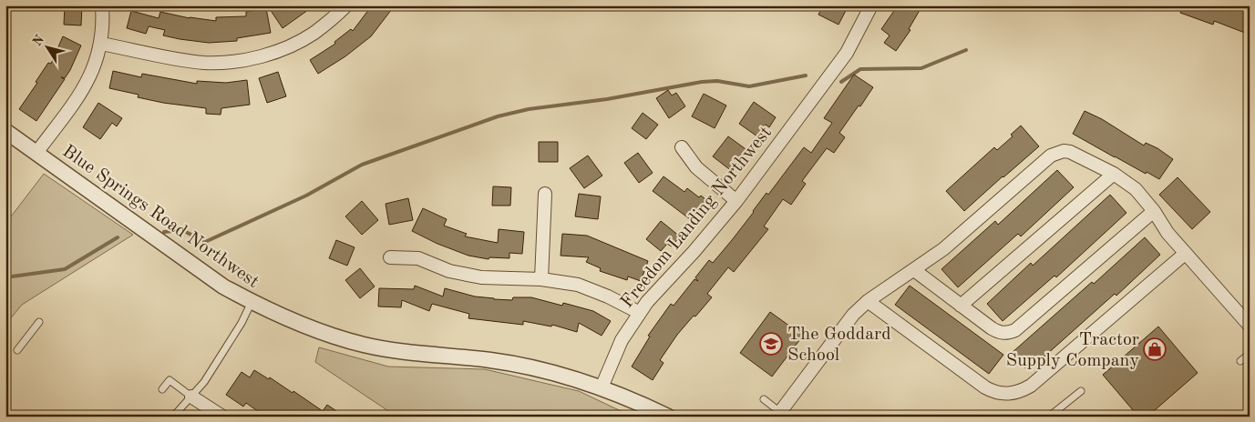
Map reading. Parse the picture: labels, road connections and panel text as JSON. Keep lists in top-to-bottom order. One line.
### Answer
{"streets":{"street":["Blue Springs Road Northwest","Freedom Landing Northwest"]},"crossings":[["Blue Springs Road Northwest","Freedom Landing Northwest"]],"places":{"school or university":["The Goddard School"],"shop":["Tractor Supply Company"]},"north":"top left"}
